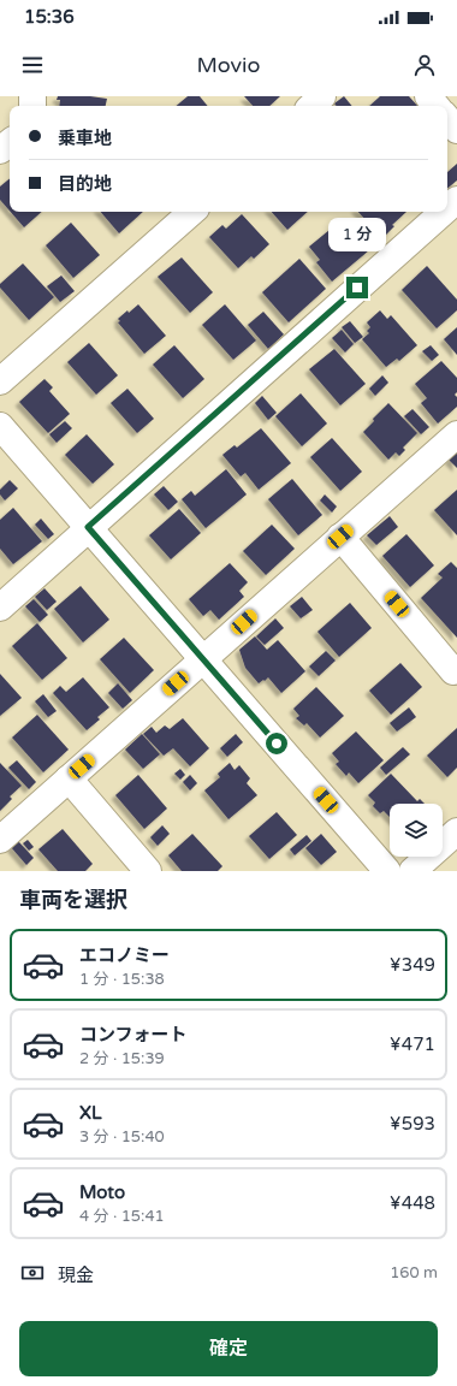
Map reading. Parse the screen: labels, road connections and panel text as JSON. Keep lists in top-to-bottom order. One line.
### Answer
{"page":{"status":"15:36","header":"Movio","banner":["乗車地","目的地"],"bubble":"1 分","heading":"車両を選択","list":[{"name":"エコノミー","note":"1 分 · 15:38","value":"¥349"},{"name":"コンフォート","note":"2 分 · 15:39","value":"¥471"},{"name":"XL","note":"3 分 · 15:40","value":"¥593"},{"name":"Moto","note":"4 分 · 15:41","value":"¥448"}],"pay":["現金","160 m"],"buttons":"確定"}}
